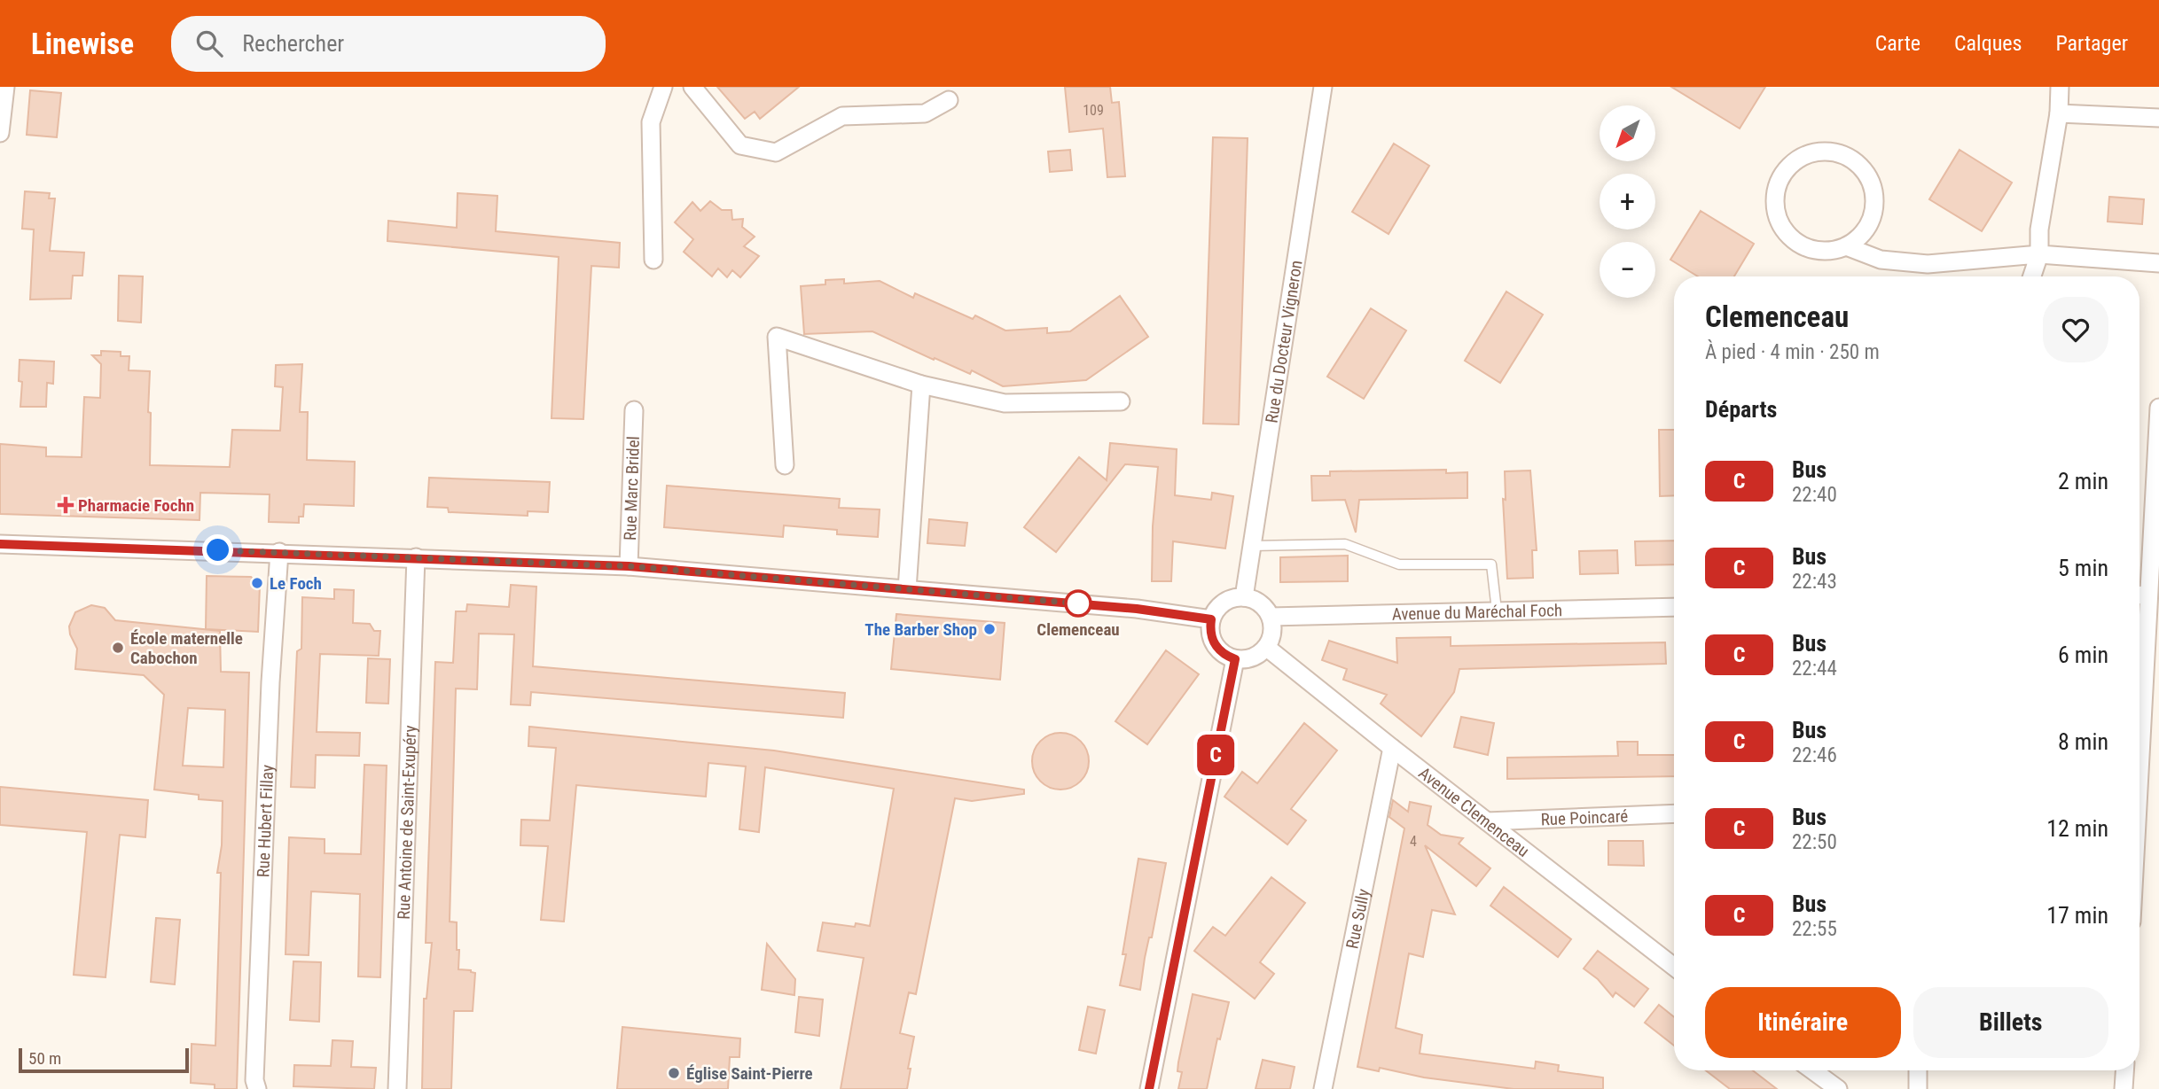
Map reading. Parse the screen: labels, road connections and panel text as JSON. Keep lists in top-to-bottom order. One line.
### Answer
{"streets":{"street":["Rue du Docteur Vigneron","Rue Marc Bridel","Avenue du Maréchal Foch","Avenue Clemenceau","Rue Poincaré","Rue Hubert Fillay","Rue Antoine de Saint-Exupéry","Rue Sully"]},"crossings":[["Rue du Docteur Vigneron","Avenue du Maréchal Foch"],["Rue du Docteur Vigneron","Avenue Clemenceau"],["Avenue du Maréchal Foch","Avenue Clemenceau"],["Avenue Clemenceau","Rue Poincaré"],["Avenue Clemenceau","Rue Sully"]],"places":{"health":["Pharmacie Fochn"],"other":["Le Foch","Clemenceau","The Barber Shop","École maternelle Cabochon","Église Saint-Pierre"]},"lines":["bus line C"],"house_numbers":["109","4"],"scale_bar":"50 m","north":"bottom left","page":{"header":"Linewise","search":"Rechercher","nav":["Carte","Calques","Partager"],"on_map":"C","map_buttons":["+","−"],"heading":[["Clemenceau","À pied · 4 min · 250 m"],"Départs"],"list":[{"mark":"C","name":"Bus","note":"22:40","value":"2 min"},{"mark":"C","name":"Bus","note":"22:43","value":"5 min"},{"mark":"C","name":"Bus","note":"22:44","value":"6 min"},{"mark":"C","name":"Bus","note":"22:46","value":"8 min"},{"mark":"C","name":"Bus","note":"22:50","value":"12 min"},{"mark":"C","name":"Bus","note":"22:55","value":"17 min"}],"buttons":["Itinéraire","Billets"],"scale":"50 m"}}
